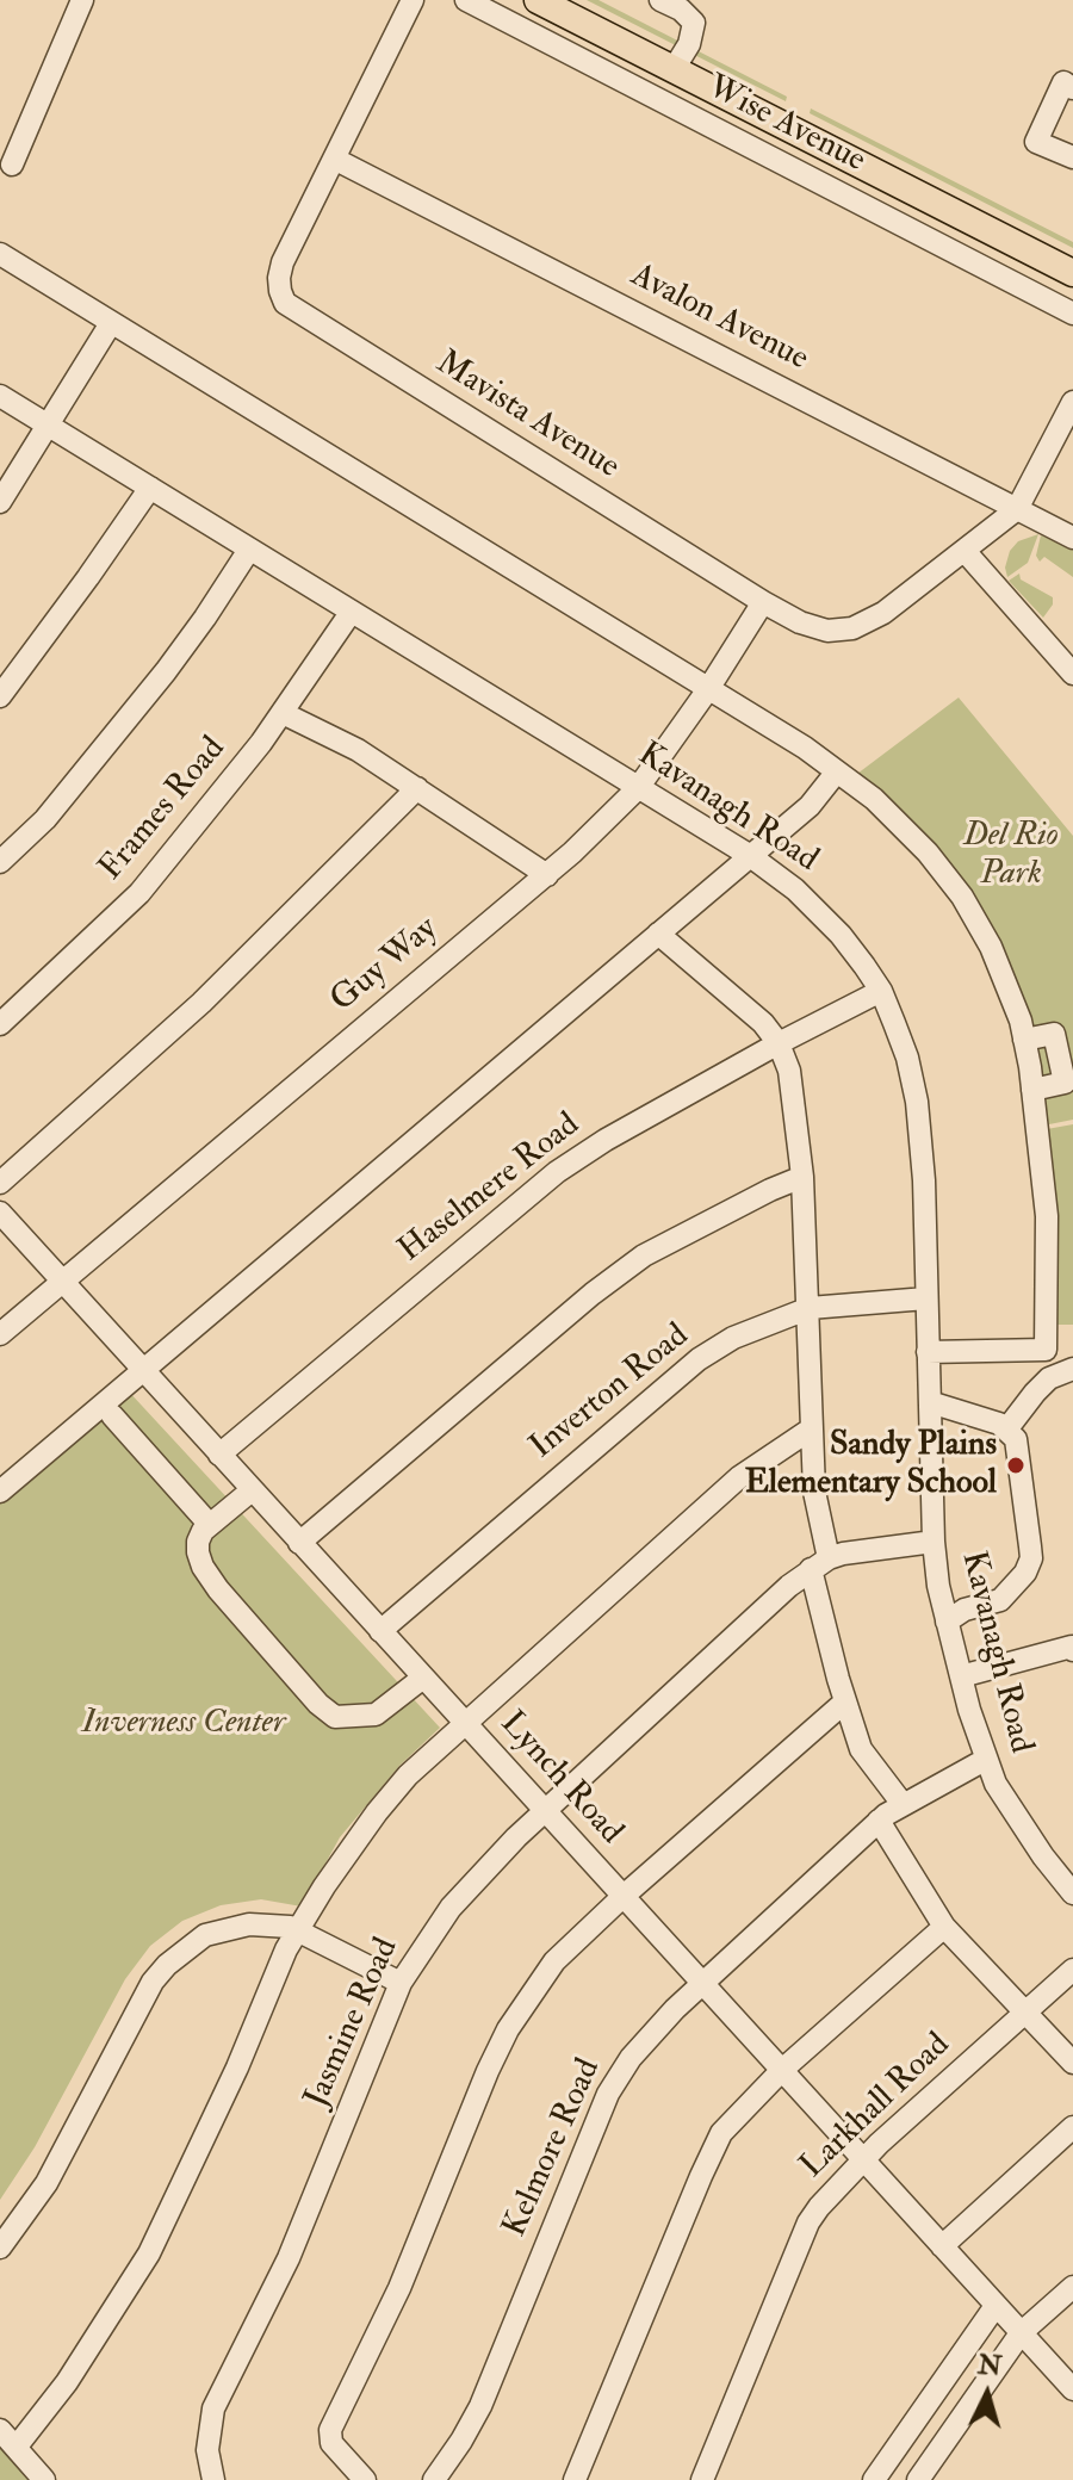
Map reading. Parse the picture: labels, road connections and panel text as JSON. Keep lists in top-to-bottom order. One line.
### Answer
{"streets":{"main road":["Wise Avenue"],"street":["Avalon Avenue","Mavista Avenue","Kavanagh Road","Frames Road","Guy Way","Haselmere Road","Inverton Road","Lynch Road","Jasmine Road","Larkhall Road","Kelmore Road"]},"crossings":[["Avalon Avenue","Mavista Avenue"],["Mavista Avenue","Guy Way"],["Kavanagh Road","Frames Road"],["Kavanagh Road","Guy Way"],["Kavanagh Road","Haselmere Road"],["Kavanagh Road","Inverton Road"],["Kavanagh Road","Jasmine Road"],["Kavanagh Road","Kelmore Road"],["Guy Way","Lynch Road"],["Haselmere Road","Lynch Road"],["Inverton Road","Lynch Road"],["Lynch Road","Jasmine Road"],["Lynch Road","Larkhall Road"],["Lynch Road","Kelmore Road"]],"parks":["Del Rio Park","Inverness Center"],"places":["Sandy Plains Elementary School"],"north":"top"}
